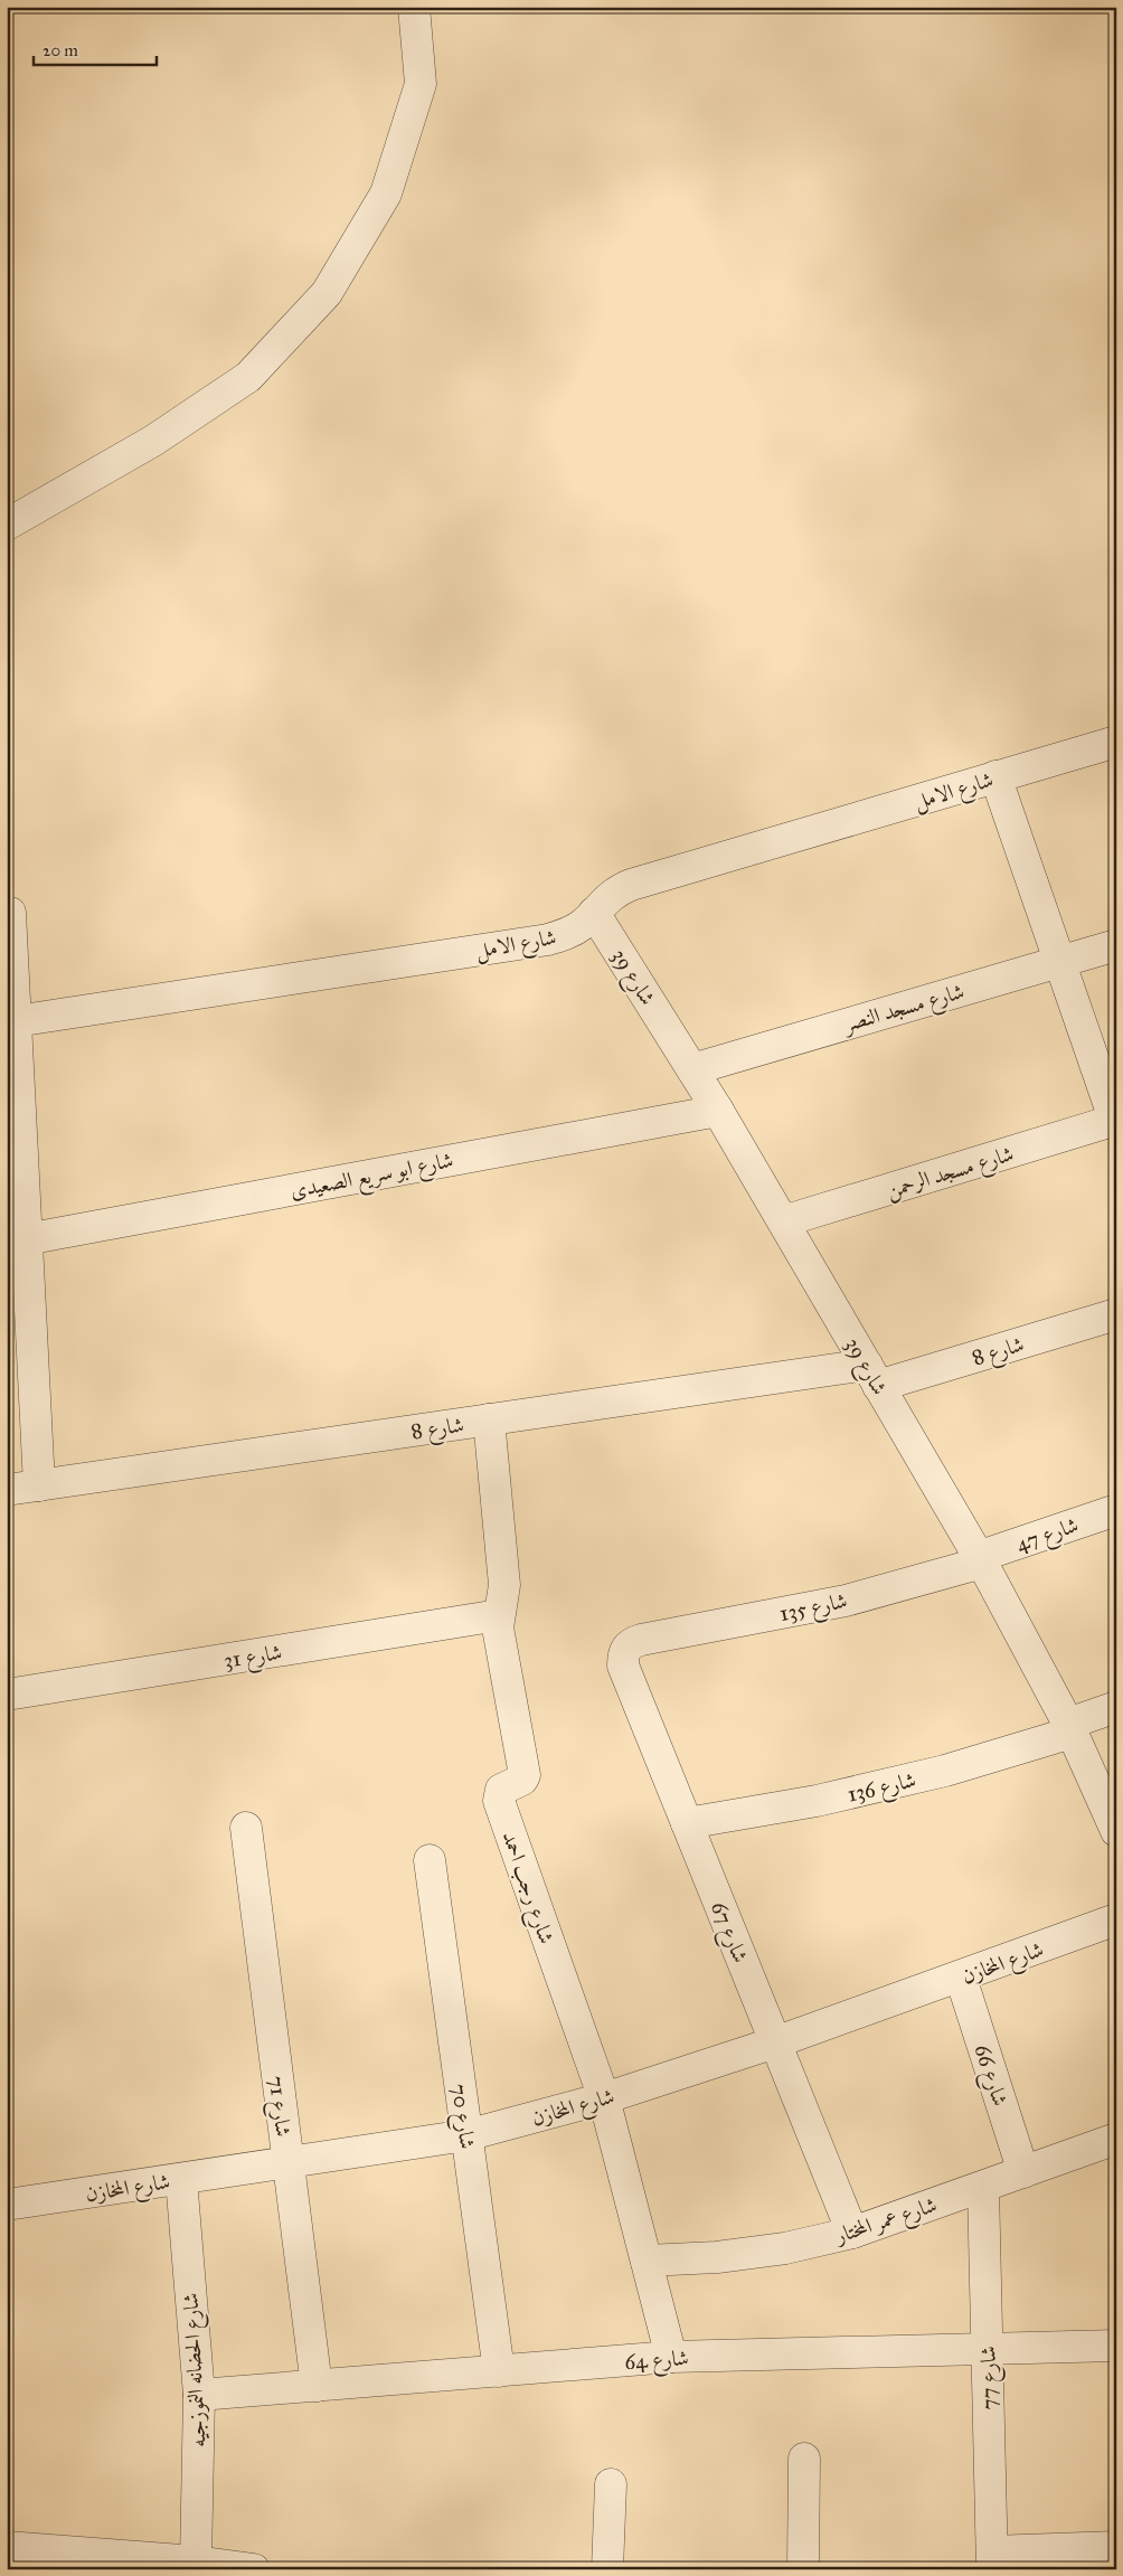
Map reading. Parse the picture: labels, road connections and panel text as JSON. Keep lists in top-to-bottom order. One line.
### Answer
{"streets":{"street":["شارع الامل","شارع 39","شارع مسجد النصر","شارع مسجد الرحمن","شارع ابو سريع الصعيدى","شارع 8","شارع 47","شارع 135","شارع 31","شارع 136","شارع رجب احمد","شارع 67","شارع المخازن","شارع 66","شارع 71","شارع 70","شارع عمر المختار","شارع 64","شارع الحضانه النموزجيه","شارع 77"]},"crossings":[["شارع الامل","شارع 39"],["شارع 39","شارع مسجد النصر"],["شارع 39","شارع مسجد الرحمن"],["شارع 39","شارع ابو سريع الصعيدى"],["شارع 39","شارع 8"],["شارع 39","شارع 47"],["شارع 39","شارع 135"],["شارع 39","شارع 136"],["شارع 8","شارع رجب احمد"],["شارع 47","شارع 135"],["شارع 135","شارع 67"],["شارع 31","شارع رجب احمد"],["شارع 136","شارع 67"],["شارع رجب احمد","شارع المخازن"],["شارع رجب احمد","شارع عمر المختار"],["شارع رجب احمد","شارع 64"],["شارع 67","شارع المخازن"],["شارع 67","شارع عمر المختار"],["شارع المخازن","شارع 66"],["شارع المخازن","شارع 71"],["شارع المخازن","شارع 70"],["شارع المخازن","شارع الحضانه النموزجيه"],["شارع 66","شارع عمر المختار"],["شارع 71","شارع 64"],["شارع 70","شارع 64"],["شارع عمر المختار","شارع 77"],["شارع 64","شارع الحضانه النموزجيه"],["شارع 64","شارع 77"]],"scale_bar":"20 m"}
